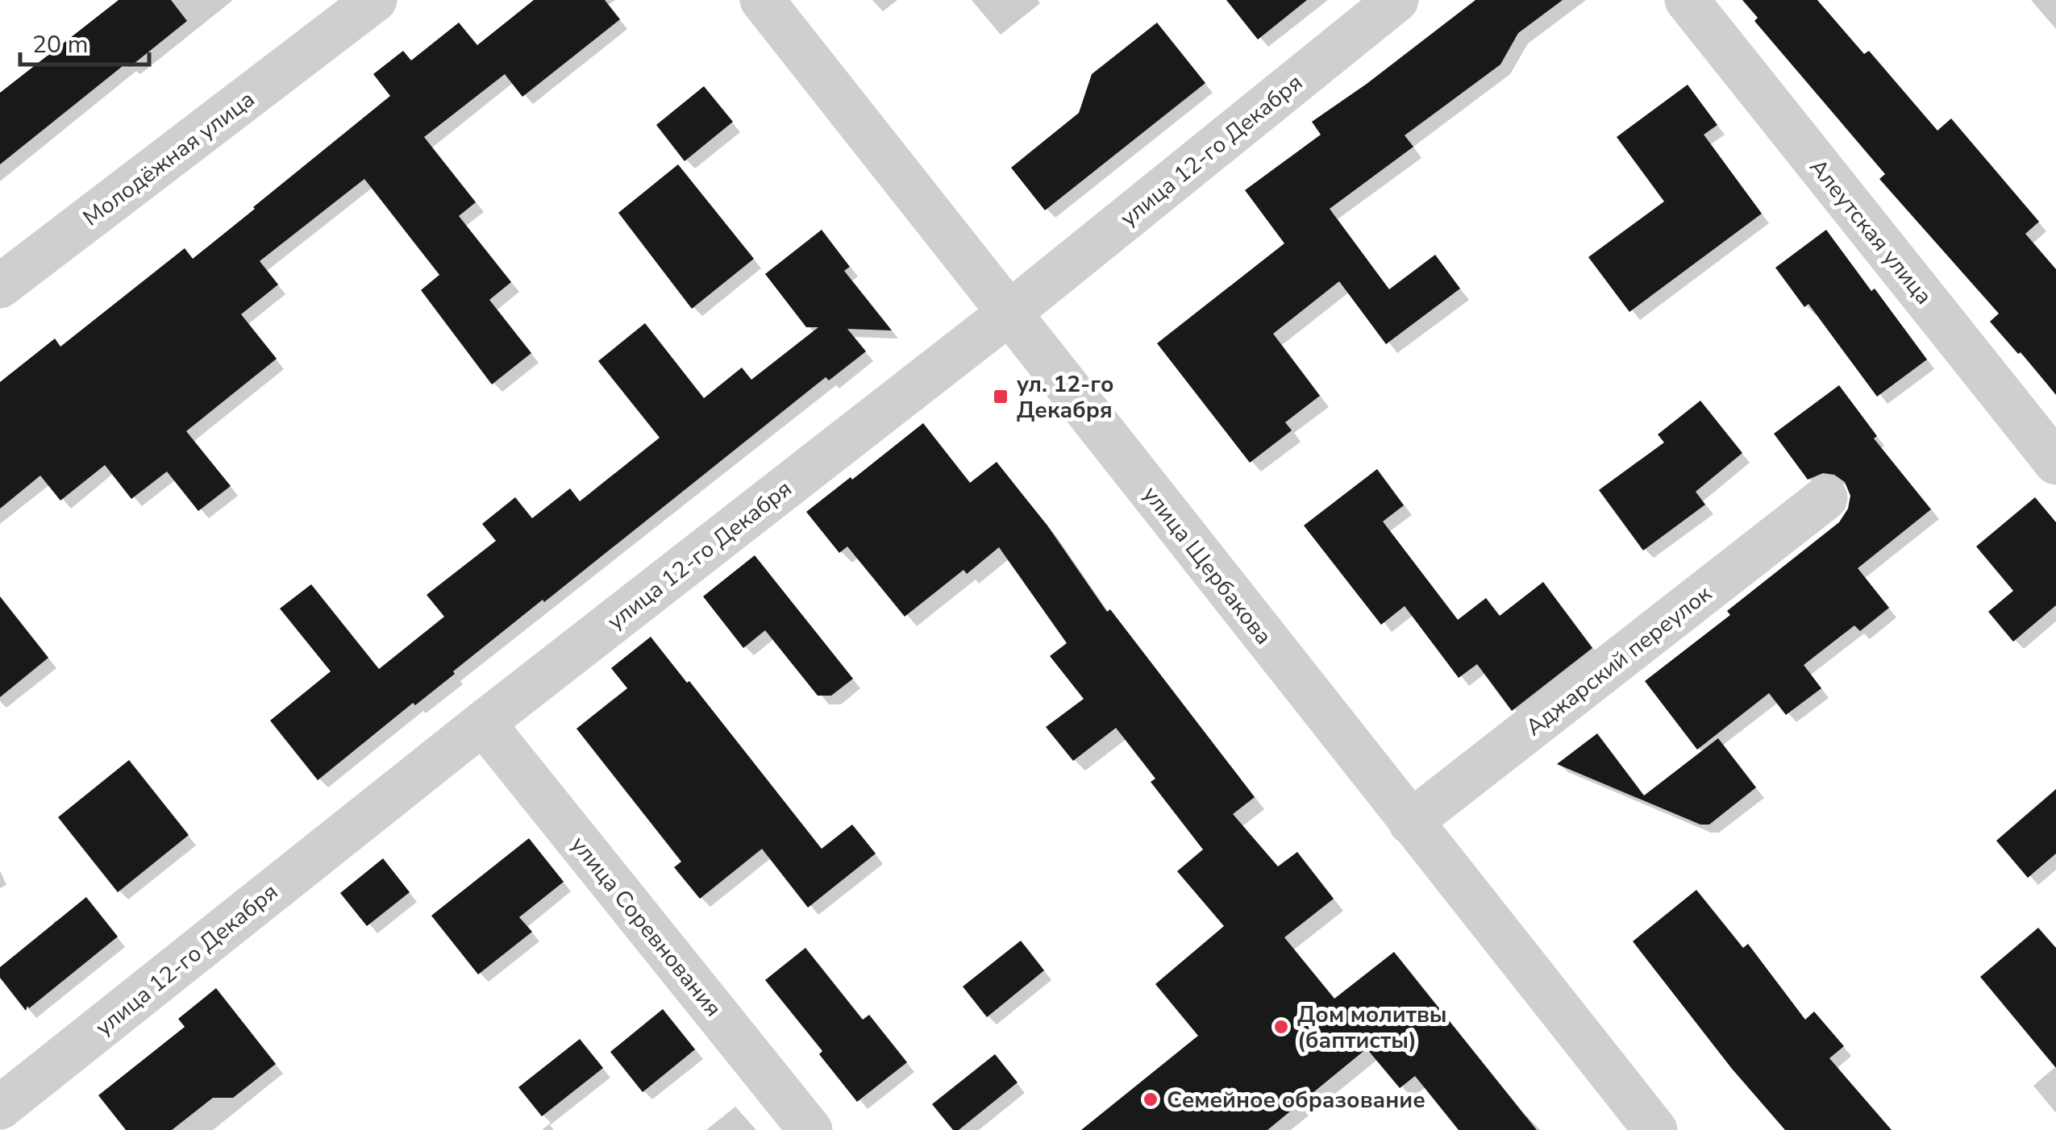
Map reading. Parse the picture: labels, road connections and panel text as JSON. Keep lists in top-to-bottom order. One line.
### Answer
{"streets":{"street":["улица 12-го Декабря","Молодёжная улица","Алеутская улица","улица Щербакова","Аджарский переулок","улица Соревнования"]},"crossings":[["улица 12-го Декабря","улица Щербакова"],["улица 12-го Декабря","улица Соревнования"],["улица Щербакова","Аджарский переулок"]],"places":{"transit":["ул. 12-го Декабря"],"other":["Дом молитвы (баптисты)","Семейное образование"]},"scale_bar":"20 m"}
